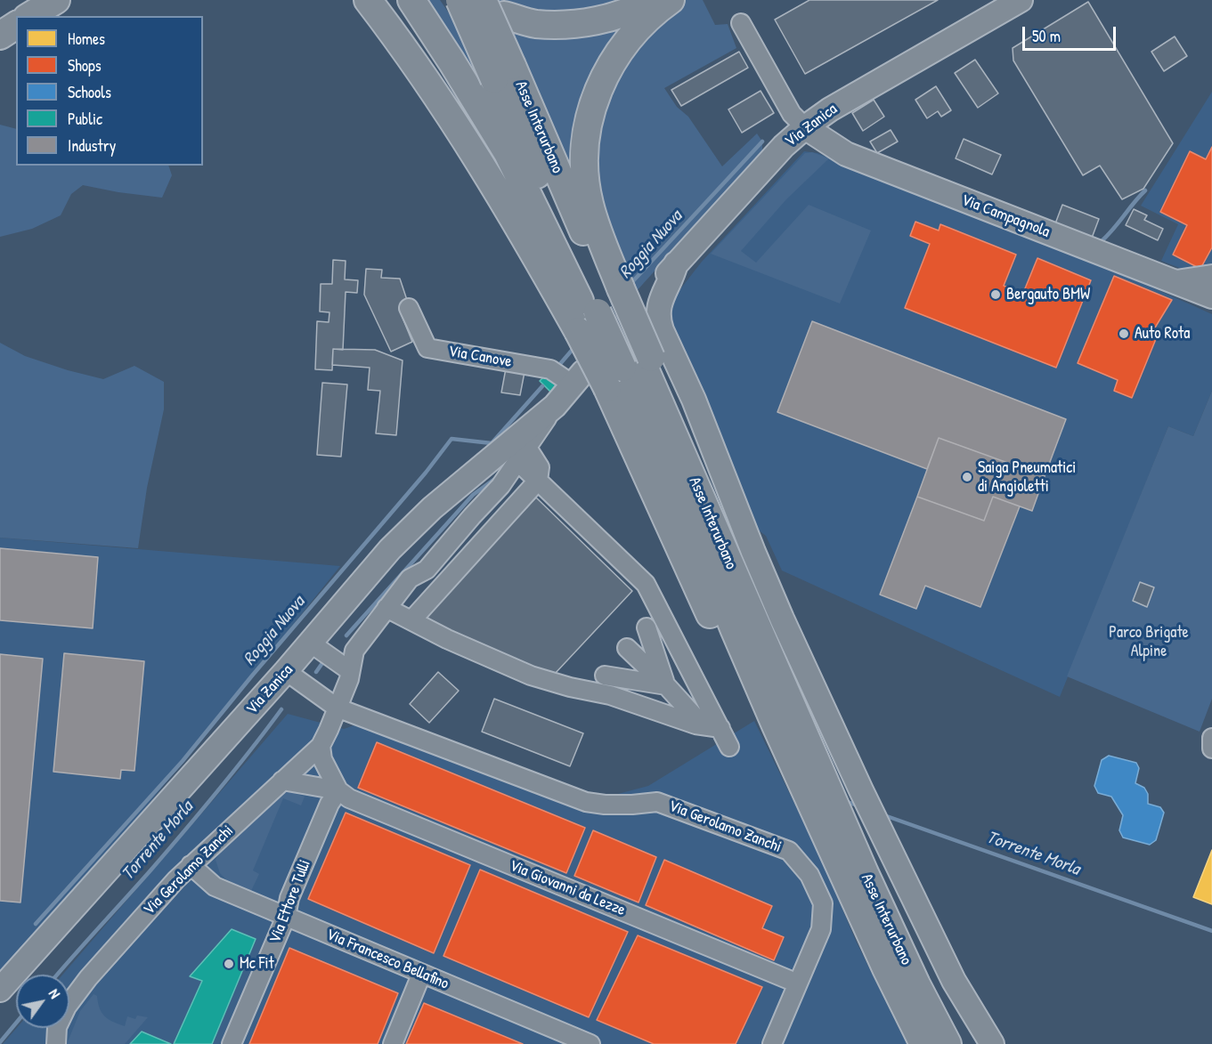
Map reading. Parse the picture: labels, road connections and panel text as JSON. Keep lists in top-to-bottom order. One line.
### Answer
{"streets":{"highway":["Asse Interurbano"],"main road":["Via Zanica","Via Campagnola"],"street":["Via Canove","Via Gerolamo Zanchi","Via Giovanni da Lezze","Via Ettore Tulli","Via Francesco Bellafino"]},"crossings":[["Via Zanica","Asse Interurbano"],["Via Zanica","Via Campagnola"],["Via Zanica","Via Canove"],["Via Zanica","Via Gerolamo Zanchi"],["Via Gerolamo Zanchi","Via Giovanni da Lezze"],["Via Gerolamo Zanchi","Via Francesco Bellafino"],["Via Giovanni da Lezze","Via Ettore Tulli"],["Via Ettore Tulli","Via Francesco Bellafino"]],"water":["Roggia Nuova","Torrente Morla"],"parks":["Parco Brigate Alpine"],"places":["Bergauto BMW","Auto Rota","Saiga Pneumatici di Angioletti","Mc Fit"],"legend":["Homes","Shops","Schools","Public","Industry"],"scale_bar":"50 m","north":"top right"}
